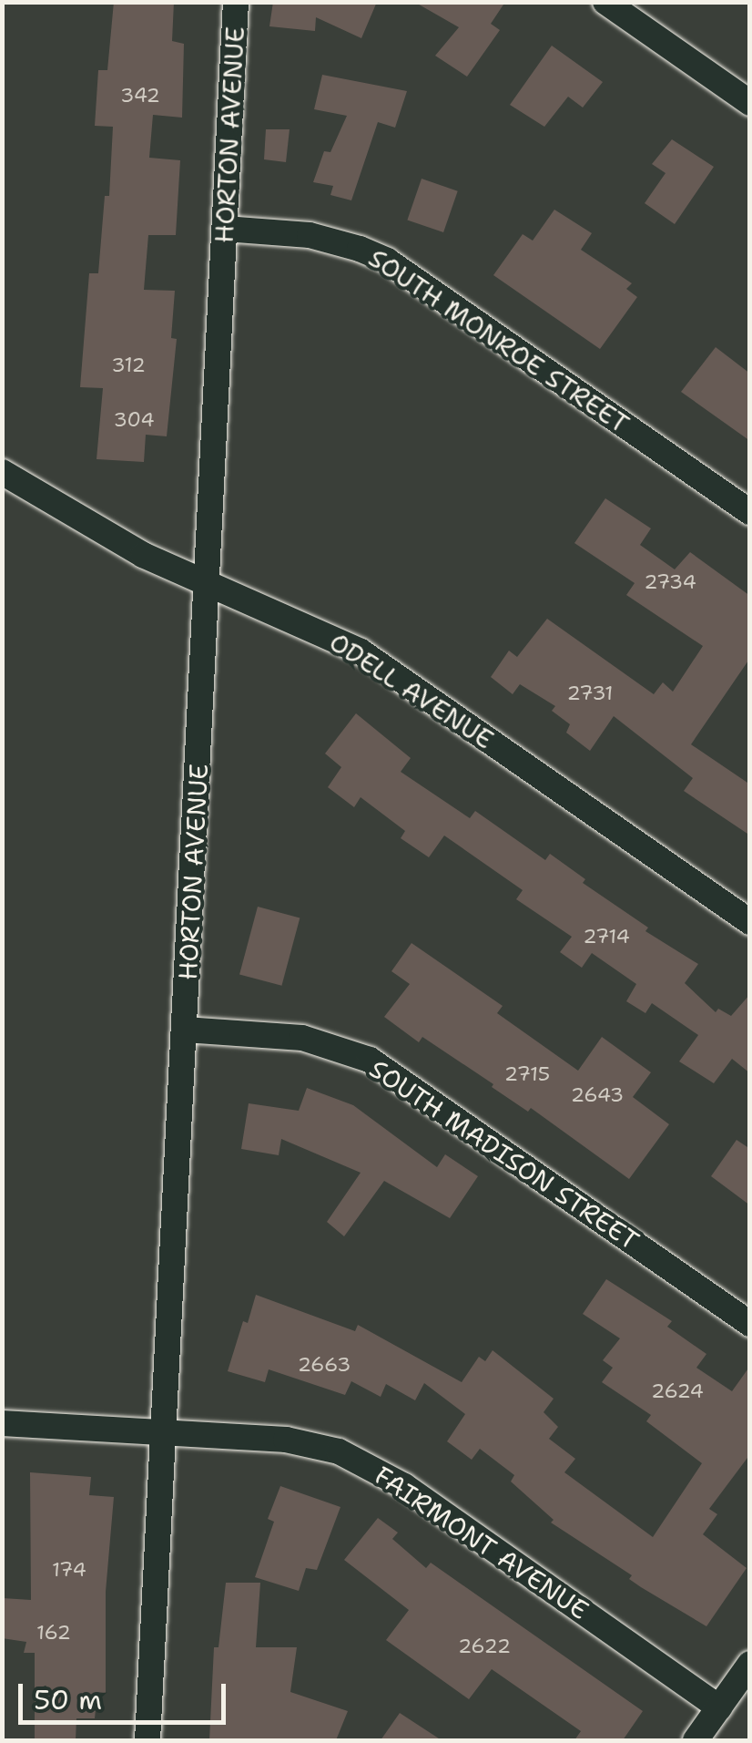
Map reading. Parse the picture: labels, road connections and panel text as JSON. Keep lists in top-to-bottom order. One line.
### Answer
{"streets":{"street":["HORTON AVENUE","SOUTH MONROE STREET","ODELL AVENUE","SOUTH MADISON STREET","FAIRMONT AVENUE"]},"crossings":[["HORTON AVENUE","SOUTH MONROE STREET"],["HORTON AVENUE","ODELL AVENUE"],["HORTON AVENUE","SOUTH MADISON STREET"],["HORTON AVENUE","FAIRMONT AVENUE"]],"house_numbers":["342","312","304","2734","2731","2714","2715","2643","2663","2624","174","162","2622"],"scale_bar":"50 m"}
